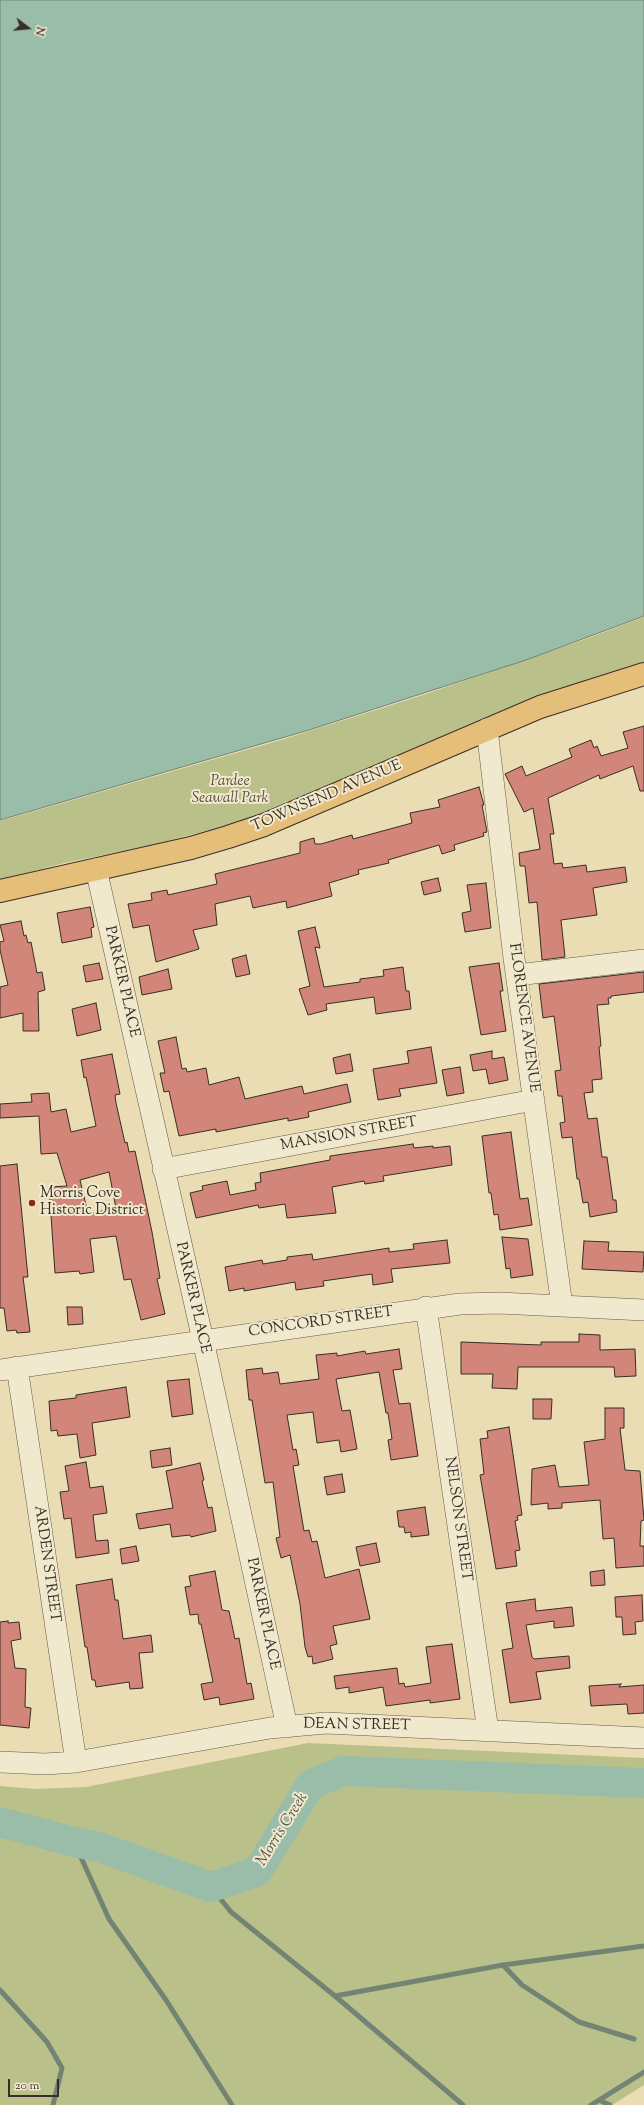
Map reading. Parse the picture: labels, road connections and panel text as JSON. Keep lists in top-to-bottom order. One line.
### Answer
{"streets":{"main road":["TOWNSEND AVENUE"],"street":["PARKER PLACE","FLORENCE AVENUE","MANSION STREET","CONCORD STREET","NELSON STREET","ARDEN STREET","DEAN STREET"]},"crossings":[["TOWNSEND AVENUE","PARKER PLACE"],["TOWNSEND AVENUE","FLORENCE AVENUE"],["PARKER PLACE","MANSION STREET"],["PARKER PLACE","CONCORD STREET"],["PARKER PLACE","DEAN STREET"],["FLORENCE AVENUE","MANSION STREET"],["FLORENCE AVENUE","CONCORD STREET"],["CONCORD STREET","NELSON STREET"],["CONCORD STREET","ARDEN STREET"],["NELSON STREET","DEAN STREET"],["ARDEN STREET","DEAN STREET"]],"water":["Morris Creek"],"parks":["Pardee Seawall Park"],"places":["Morris Cove Historic District"],"scale_bar":"20 m","north":"right"}
